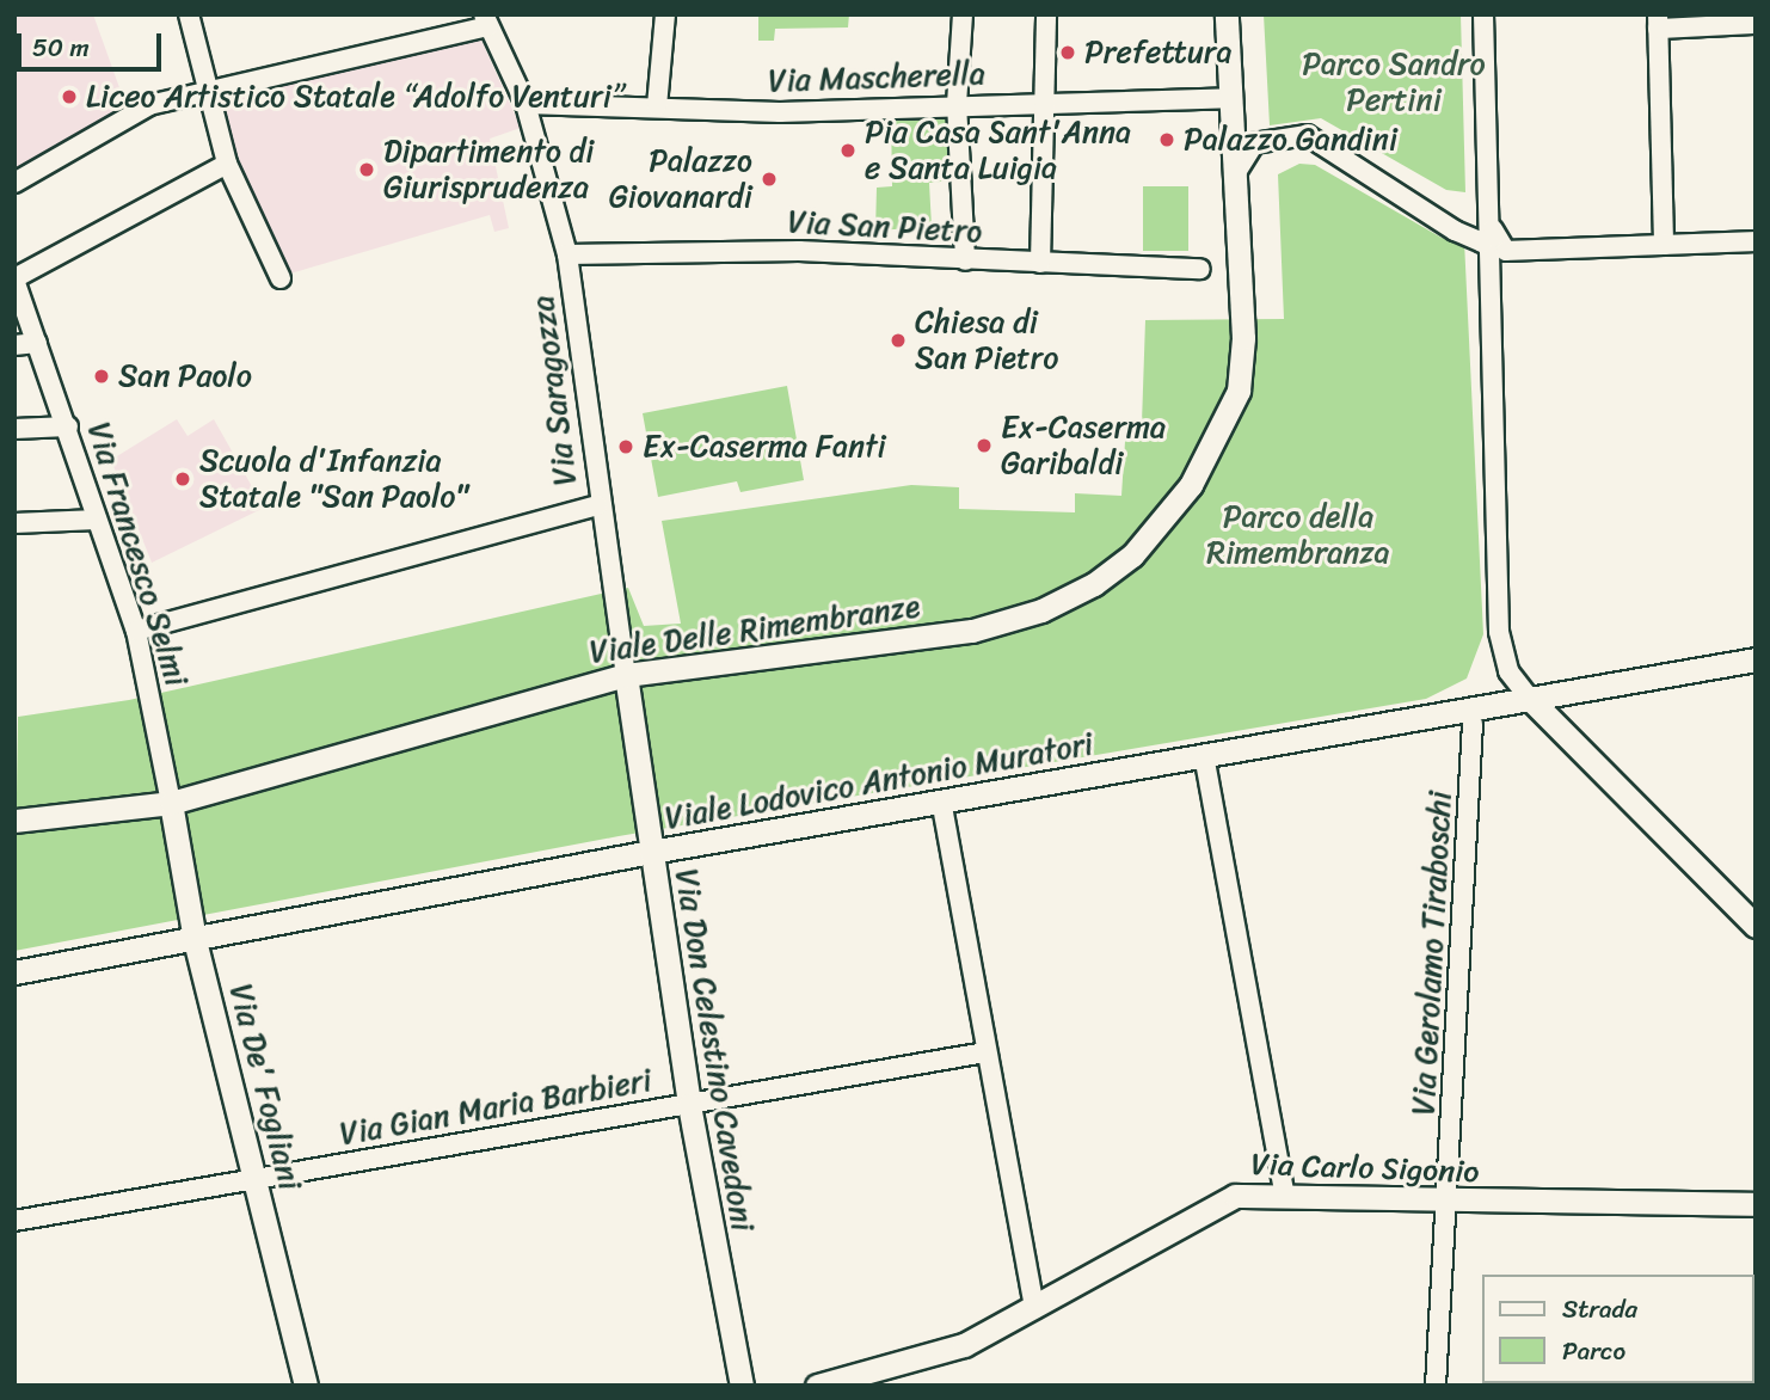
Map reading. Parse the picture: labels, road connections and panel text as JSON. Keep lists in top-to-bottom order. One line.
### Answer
{"streets":{"street":["Via Mascherella","Via San Pietro","Via Saragozza","Via Francesco Selmi","Viale Delle Rimembranze","Viale Lodovico Antonio Muratori","Via Gerolamo Tiraboschi","Via Don Celestino Cavedoni","Via De' Fogliani","Via Gian Maria Barbieri","Via Carlo Sigonio"]},"crossings":[["Via Mascherella","Via Saragozza"],["Via San Pietro","Via Saragozza"],["Via Saragozza","Viale Delle Rimembranze"],["Via Saragozza","Via Don Celestino Cavedoni"],["Via Francesco Selmi","Viale Delle Rimembranze"],["Via Francesco Selmi","Via De' Fogliani"],["Viale Delle Rimembranze","Via Don Celestino Cavedoni"],["Viale Delle Rimembranze","Via De' Fogliani"],["Viale Lodovico Antonio Muratori","Via Don Celestino Cavedoni"],["Viale Lodovico Antonio Muratori","Via De' Fogliani"],["Via Gerolamo Tiraboschi","Via Carlo Sigonio"],["Via Don Celestino Cavedoni","Via Gian Maria Barbieri"],["Via De' Fogliani","Via Gian Maria Barbieri"]],"parks":["Parco Sandro Pertini","Parco della Rimembranza"],"places":["Prefettura","Liceo Artistico Statale “Adolfo Venturi”","Palazzo Gandini","Pia Casa Sant'Anna e Santa Luigia","Dipartimento di Giurisprudenza","Palazzo Giovanardi","Chiesa di San Pietro","San Paolo","Ex-Caserma Garibaldi","Ex-Caserma Fanti","Scuola d'Infanzia Statale \"San Paolo\""],"legend":["Strada","Parco"],"scale_bar":"50 m"}
